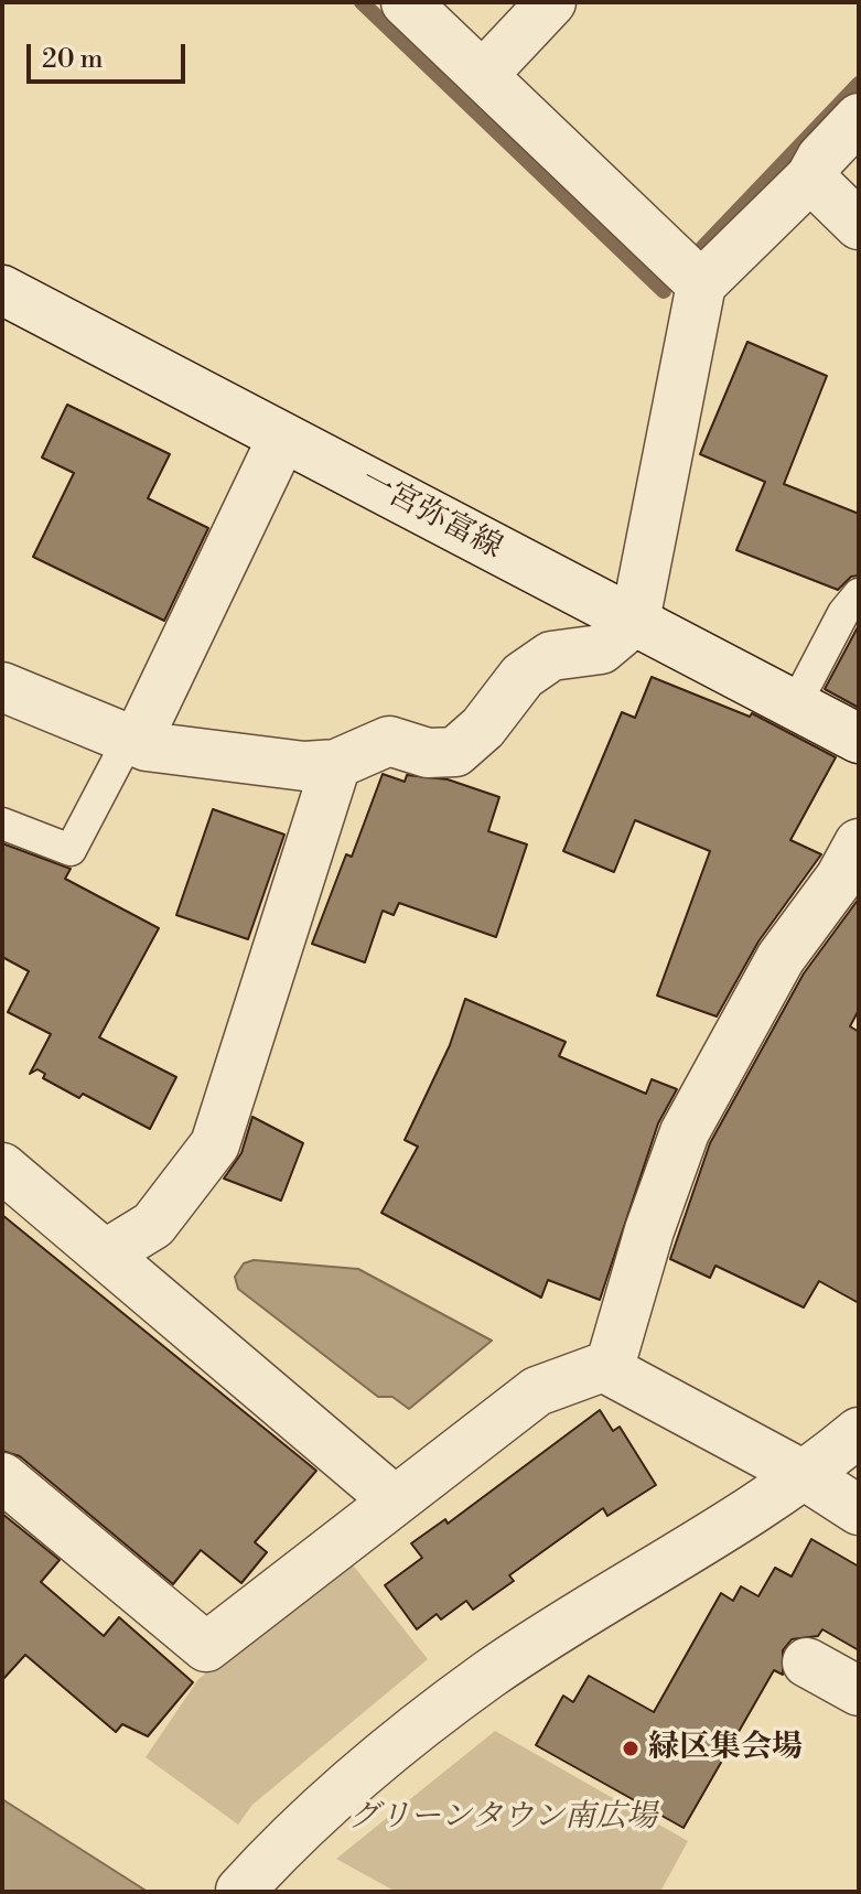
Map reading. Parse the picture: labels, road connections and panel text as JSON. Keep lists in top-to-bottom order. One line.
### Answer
{"streets":{"street":["一宮弥富線"]},"parks":["グリーンタウン南広場"],"places":["緑区集会場"],"scale_bar":"20 m"}
